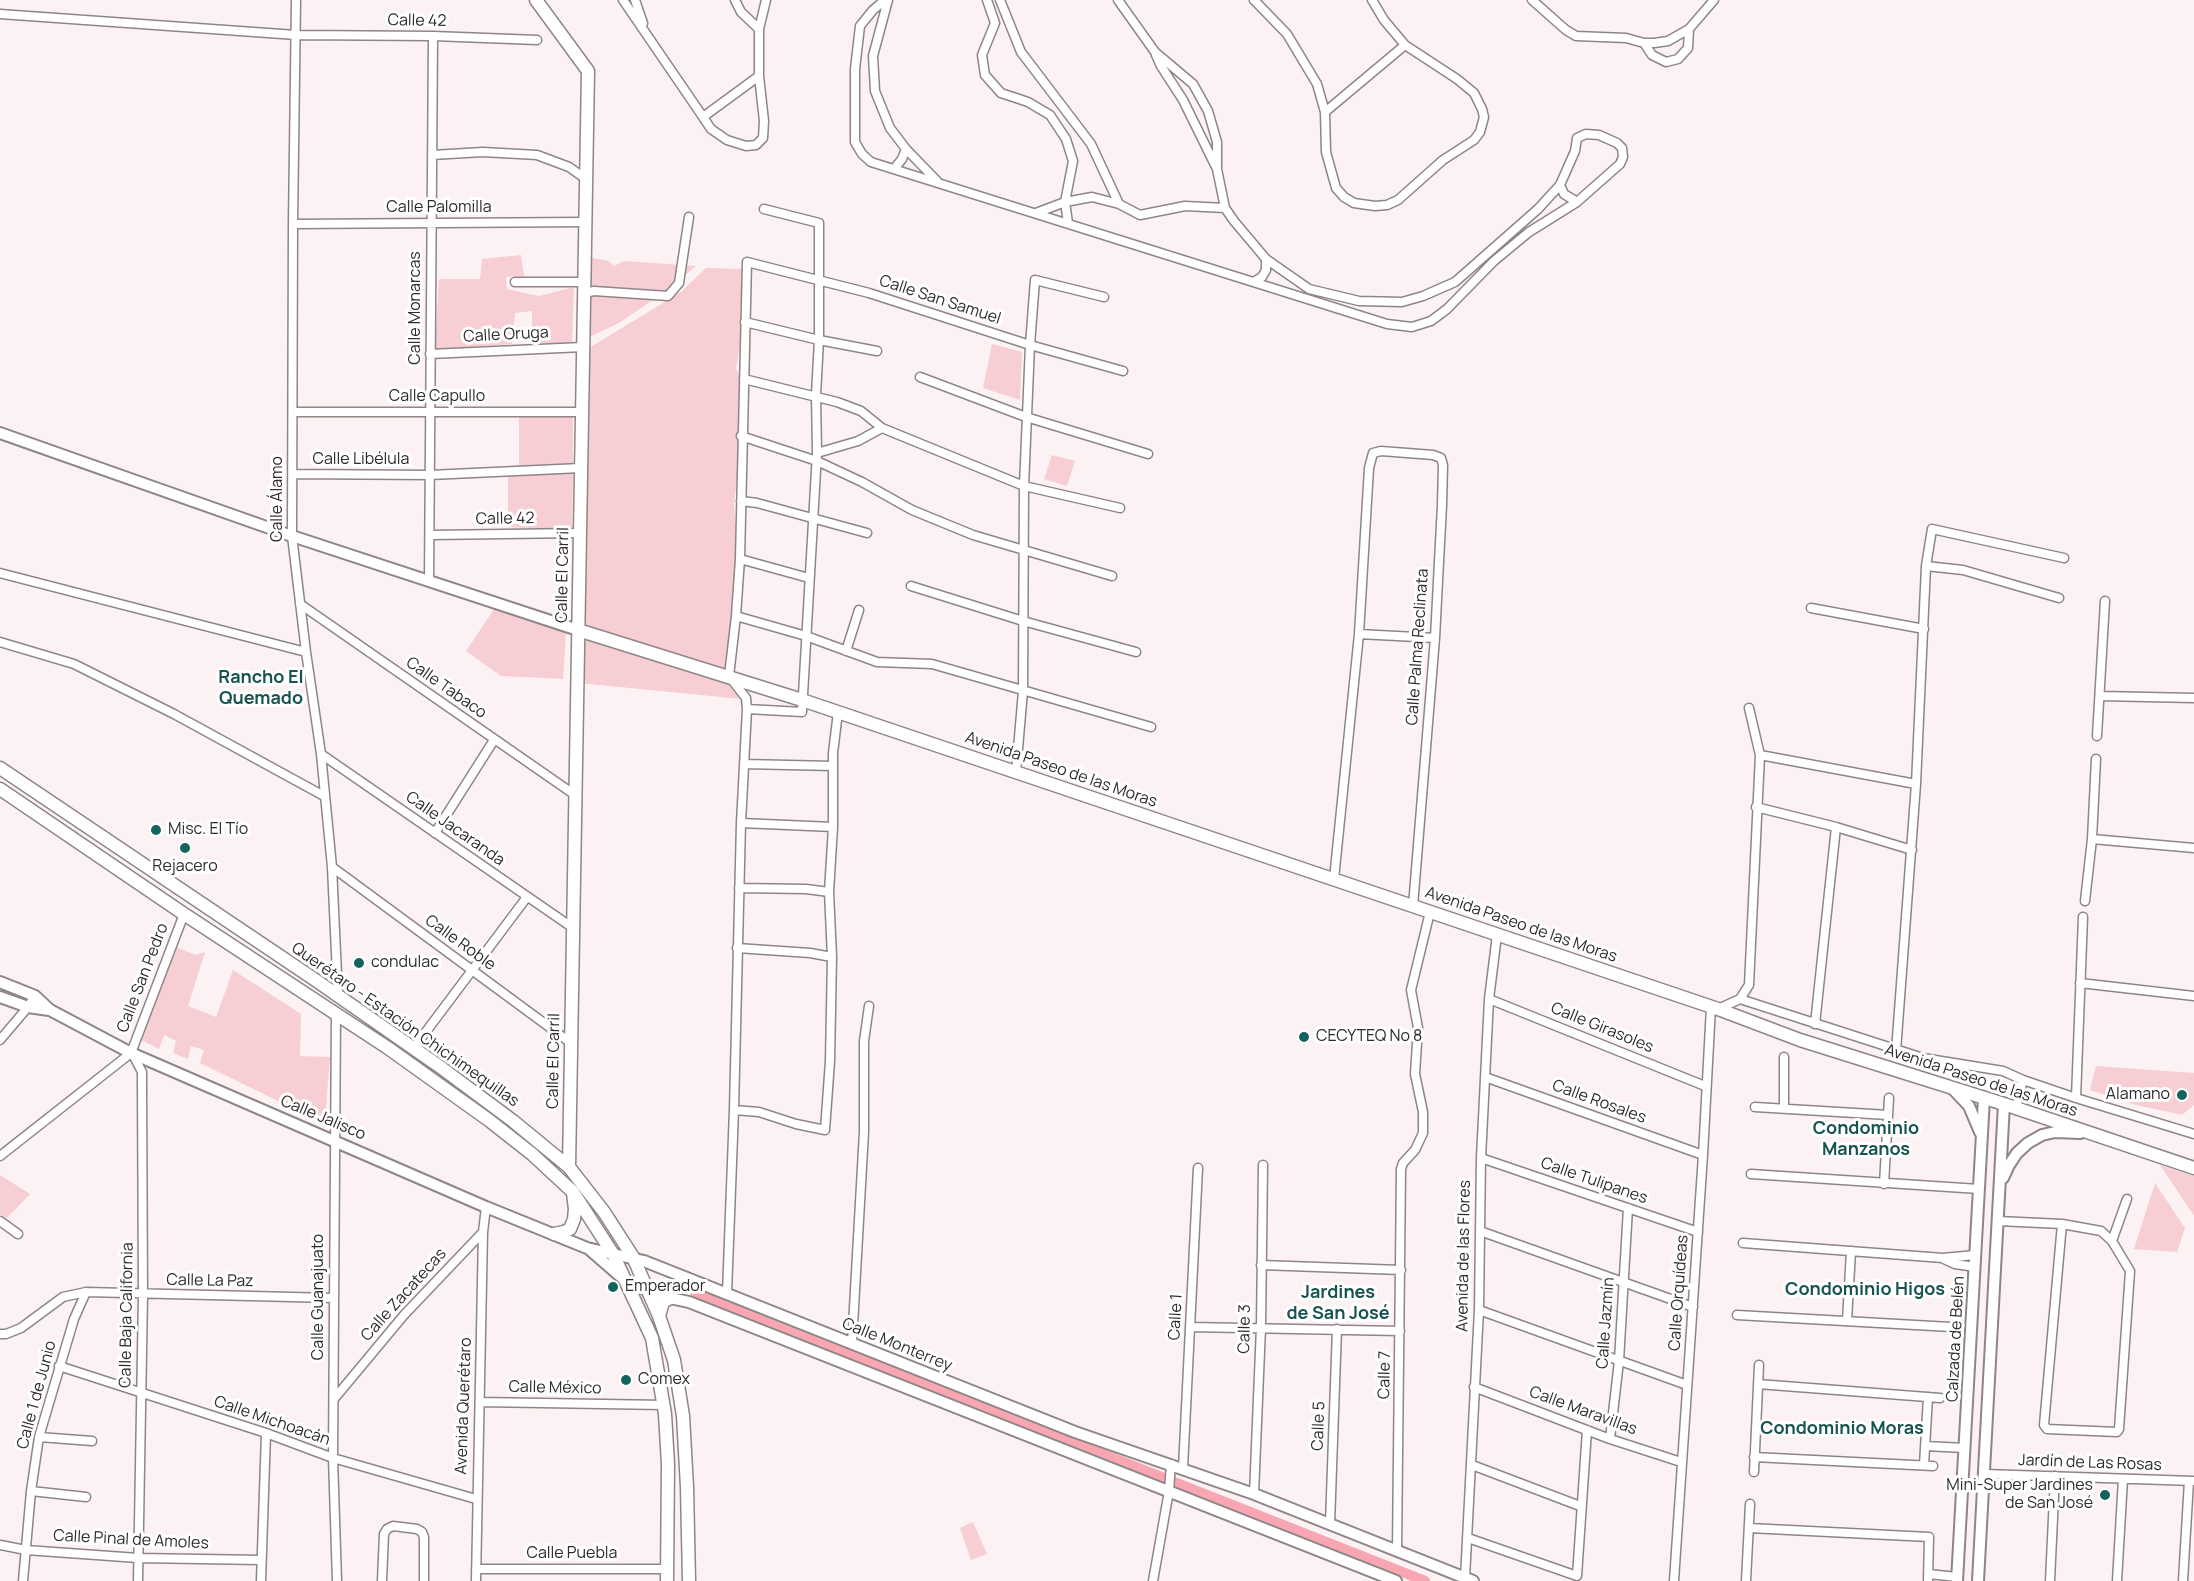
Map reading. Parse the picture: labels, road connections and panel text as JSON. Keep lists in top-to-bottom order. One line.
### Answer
{"streets":{"main road":["Calle El Carril","Avenida Paseo de las Moras","Querétaro - Estación Chichimequillas"],"street":["Calle 42","Calle Palomilla","Calle San Samuel","Calle Monarcas","Calle Oruga","Calle Capullo","Calle Libélula","Calle Álamo","Calle Palma Reclinata","Calle Tabaco","Calle Jacaranda","Calle Roble","Calle San Pedro","Calle Girasoles","Calle Rosales","Calle Jalisco","Calle Tulipanes","Avenida de las Flores","Calle La Paz","Calle Orquídeas","Calle Zacatecas","Calle Guanajuato","Calle Baja California","Calle 1","Calle Jazmín","Calle 3","Calzada de Belén","Calle Monterrey","Calle 7","Calle México","Calle 1 de Junio","Avenida Querétaro","Calle Maravillas","Calle Michoacán","Calle 5","Jardín de Las Rosas","Calle Pinal de Amoles","Calle Puebla"]},"crossings":[["Calle 42","Calle Monarcas"],["Calle 42","Calle Álamo"],["Calle 42","Calle El Carril"],["Calle Palomilla","Calle Monarcas"],["Calle Palomilla","Calle Álamo"],["Calle Palomilla","Calle El Carril"],["Calle Monarcas","Calle Oruga"],["Calle Monarcas","Calle Capullo"],["Calle Monarcas","Calle Libélula"],["Calle Oruga","Calle El Carril"],["Calle Capullo","Calle Álamo"],["Calle Capullo","Calle El Carril"],["Calle Libélula","Calle Álamo"],["Calle Álamo","Calle Tabaco"],["Calle Álamo","Calle Jacaranda"],["Calle Álamo","Calle Roble"],["Calle Álamo","Querétaro - Estación Chichimequillas"],["Calle El Carril","Calle Tabaco"],["Calle El Carril","Avenida Paseo de las Moras"],["Calle El Carril","Calle Jacaranda"],["Calle El Carril","Calle Roble"],["Calle El Carril","Querétaro - Estación Chichimequillas"],["Calle Palma Reclinata","Avenida Paseo de las Moras"],["Avenida Paseo de las Moras","Avenida de las Flores"],["Avenida Paseo de las Moras","Calle Orquídeas"],["Avenida Paseo de las Moras","Calzada de Belén"],["Avenida Paseo de las Moras","Calle 7"],["Calle San Pedro","Querétaro - Estación Chichimequillas"],["Calle San Pedro","Calle Jalisco"],["Calle San Pedro","Calle Baja California"],["Querétaro - Estación Chichimequillas","Calle Jalisco"],["Querétaro - Estación Chichimequillas","Calle Guanajuato"],["Querétaro - Estación Chichimequillas","Calle Monterrey"],["Querétaro - Estación Chichimequillas","Calle México"],["Querétaro - Estación Chichimequillas","Calle Puebla"],["Calle Girasoles","Avenida de las Flores"],["Calle Girasoles","Calle Orquídeas"],["Calle Rosales","Avenida de las Flores"],["Calle Rosales","Calle Orquídeas"],["Calle Jalisco","Calle Guanajuato"],["Calle Jalisco","Calle Baja California"],["Calle Jalisco","Calle Monterrey"],["Calle Tulipanes","Avenida de las Flores"],["Calle Tulipanes","Calle Orquídeas"],["Calle Tulipanes","Calle Jazmín"],["Avenida de las Flores","Calle Monterrey"],["Avenida de las Flores","Calle Maravillas"],["Calle La Paz","Calle Guanajuato"],["Calle La Paz","Calle Baja California"],["Calle La Paz","Calle 1 de Junio"],["Calle Orquídeas","Calle Maravillas"],["Calle Zacatecas","Calle Guanajuato"],["Calle Zacatecas","Avenida Querétaro"],["Calle Guanajuato","Calle Michoacán"],["Calle Baja California","Calle Michoacán"],["Calle Baja California","Calle Pinal de Amoles"],["Calle 1","Calle Monterrey"],["Calle Jazmín","Calle Maravillas"],["Calle 3","Calle Monterrey"],["Calle Monterrey","Calle 7"],["Calle Monterrey","Calle 5"],["Calle México","Avenida Querétaro"],["Calle 1 de Junio","Calle Michoacán"],["Calle 1 de Junio","Calle Pinal de Amoles"],["Avenida Querétaro","Calle Michoacán"],["Avenida Querétaro","Calle Puebla"]],"districts":["Rancho El Quemado","Condominio Manzanos","Condominio Higos","Jardines de San José","Condominio Moras"],"places":["Misc. El Tío","Rejacero","condulac","CECYTEQ No 8","Alamano","Emperador","Comex","Mini-Super Jardines de San José"]}
